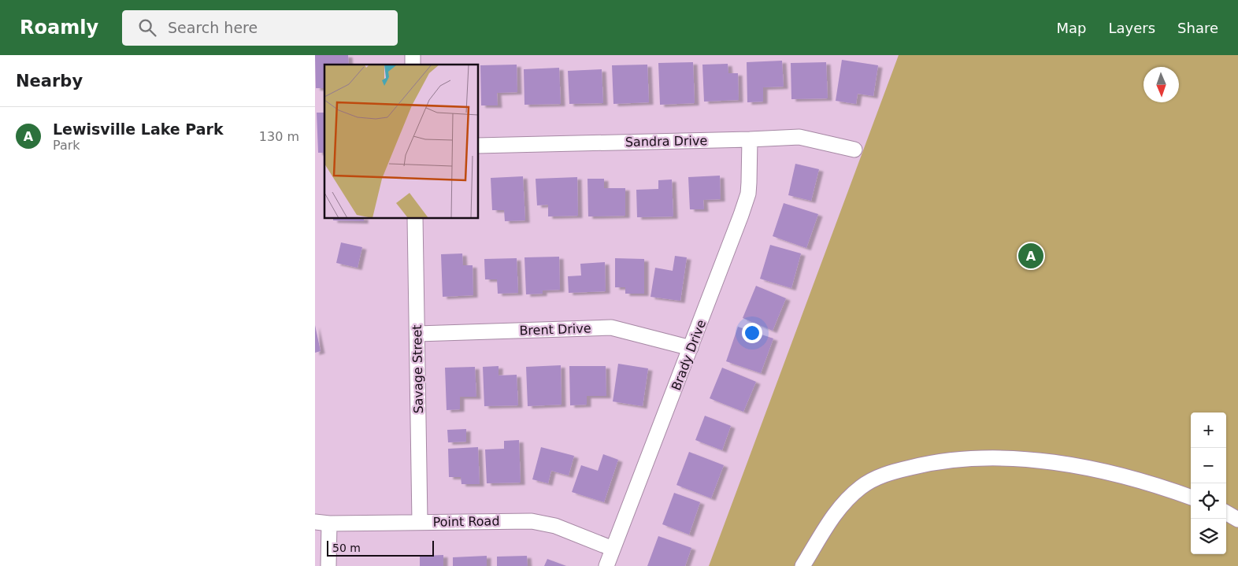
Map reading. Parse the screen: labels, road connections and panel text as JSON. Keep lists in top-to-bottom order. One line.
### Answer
{"streets":{"street":["Sandra Drive","Brent Drive","Brady Drive","Savage Street","Point Road"]},"crossings":[["Sandra Drive","Brady Drive"],["Brent Drive","Brady Drive"],["Brent Drive","Savage Street"],["Brady Drive","Point Road"],["Savage Street","Point Road"]],"scale_bar":"50 m","north":"bottom","page":{"header":"Roamly","search":"Search here","nav":["Map","Layers","Share"],"heading":"Nearby","list":[{"mark":"A","name":"Lewisville Lake Park","note":"Park","value":"130 m"}],"pins":"A","map_buttons":["+","−"],"scale":"50 m"}}
